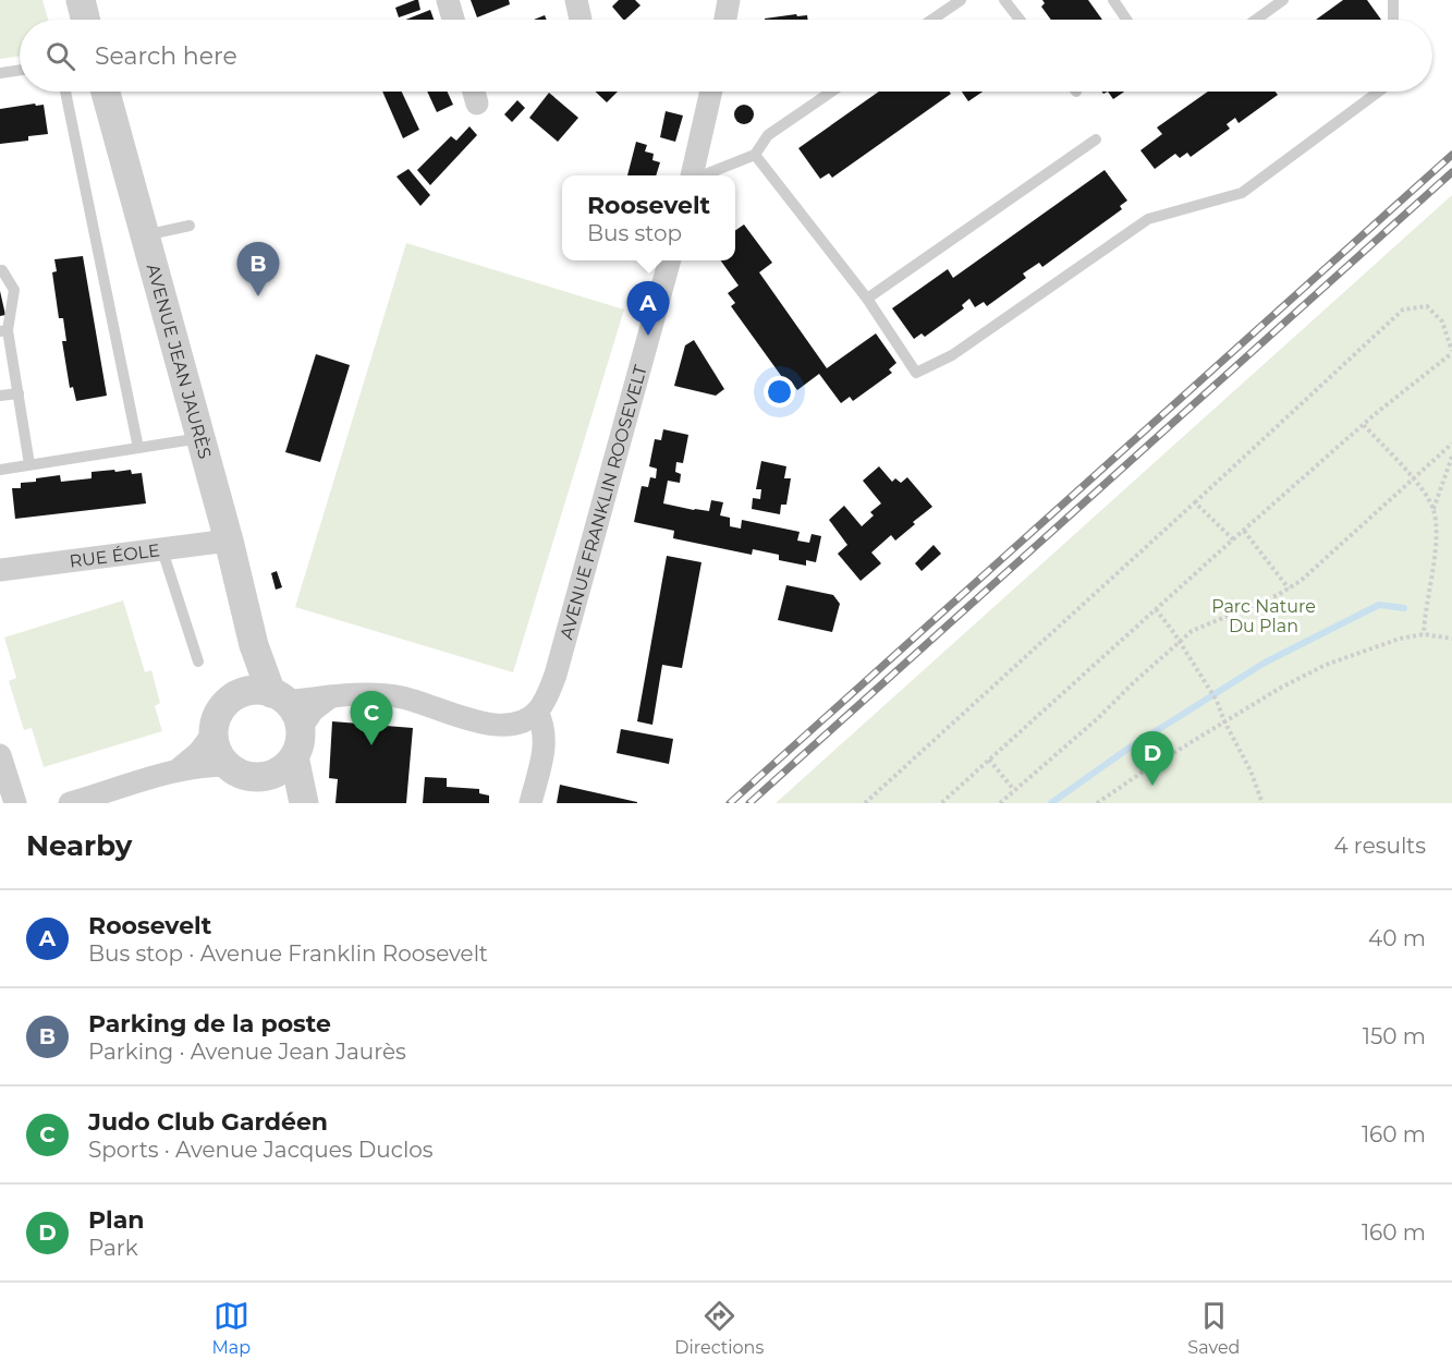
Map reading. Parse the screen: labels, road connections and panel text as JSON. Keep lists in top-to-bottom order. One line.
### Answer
{"streets":{"street":["AVENUE JEAN JAURÈS","AVENUE FRANKLIN ROOSEVELT","RUE ÉOLE"]},"crossings":[["AVENUE JEAN JAURÈS","RUE ÉOLE"]],"parks":["Parc Nature Du Plan"],"page":{"search":"Search here","popup":["Roosevelt","Bus stop"],"pins":["B","A","C","D"],"heading":["Nearby","4 results"],"list":[{"mark":"A","name":"Roosevelt","note":"Bus stop · Avenue Franklin Roosevelt","value":"40 m"},{"mark":"B","name":"Parking de la poste","note":"Parking · Avenue Jean Jaurès","value":"150 m"},{"mark":"C","name":"Judo Club Gardéen","note":"Sports · Avenue Jacques Duclos","value":"160 m"},{"mark":"D","name":"Plan","note":"Park","value":"160 m"}],"nav":["Map","Directions","Saved"]}}
